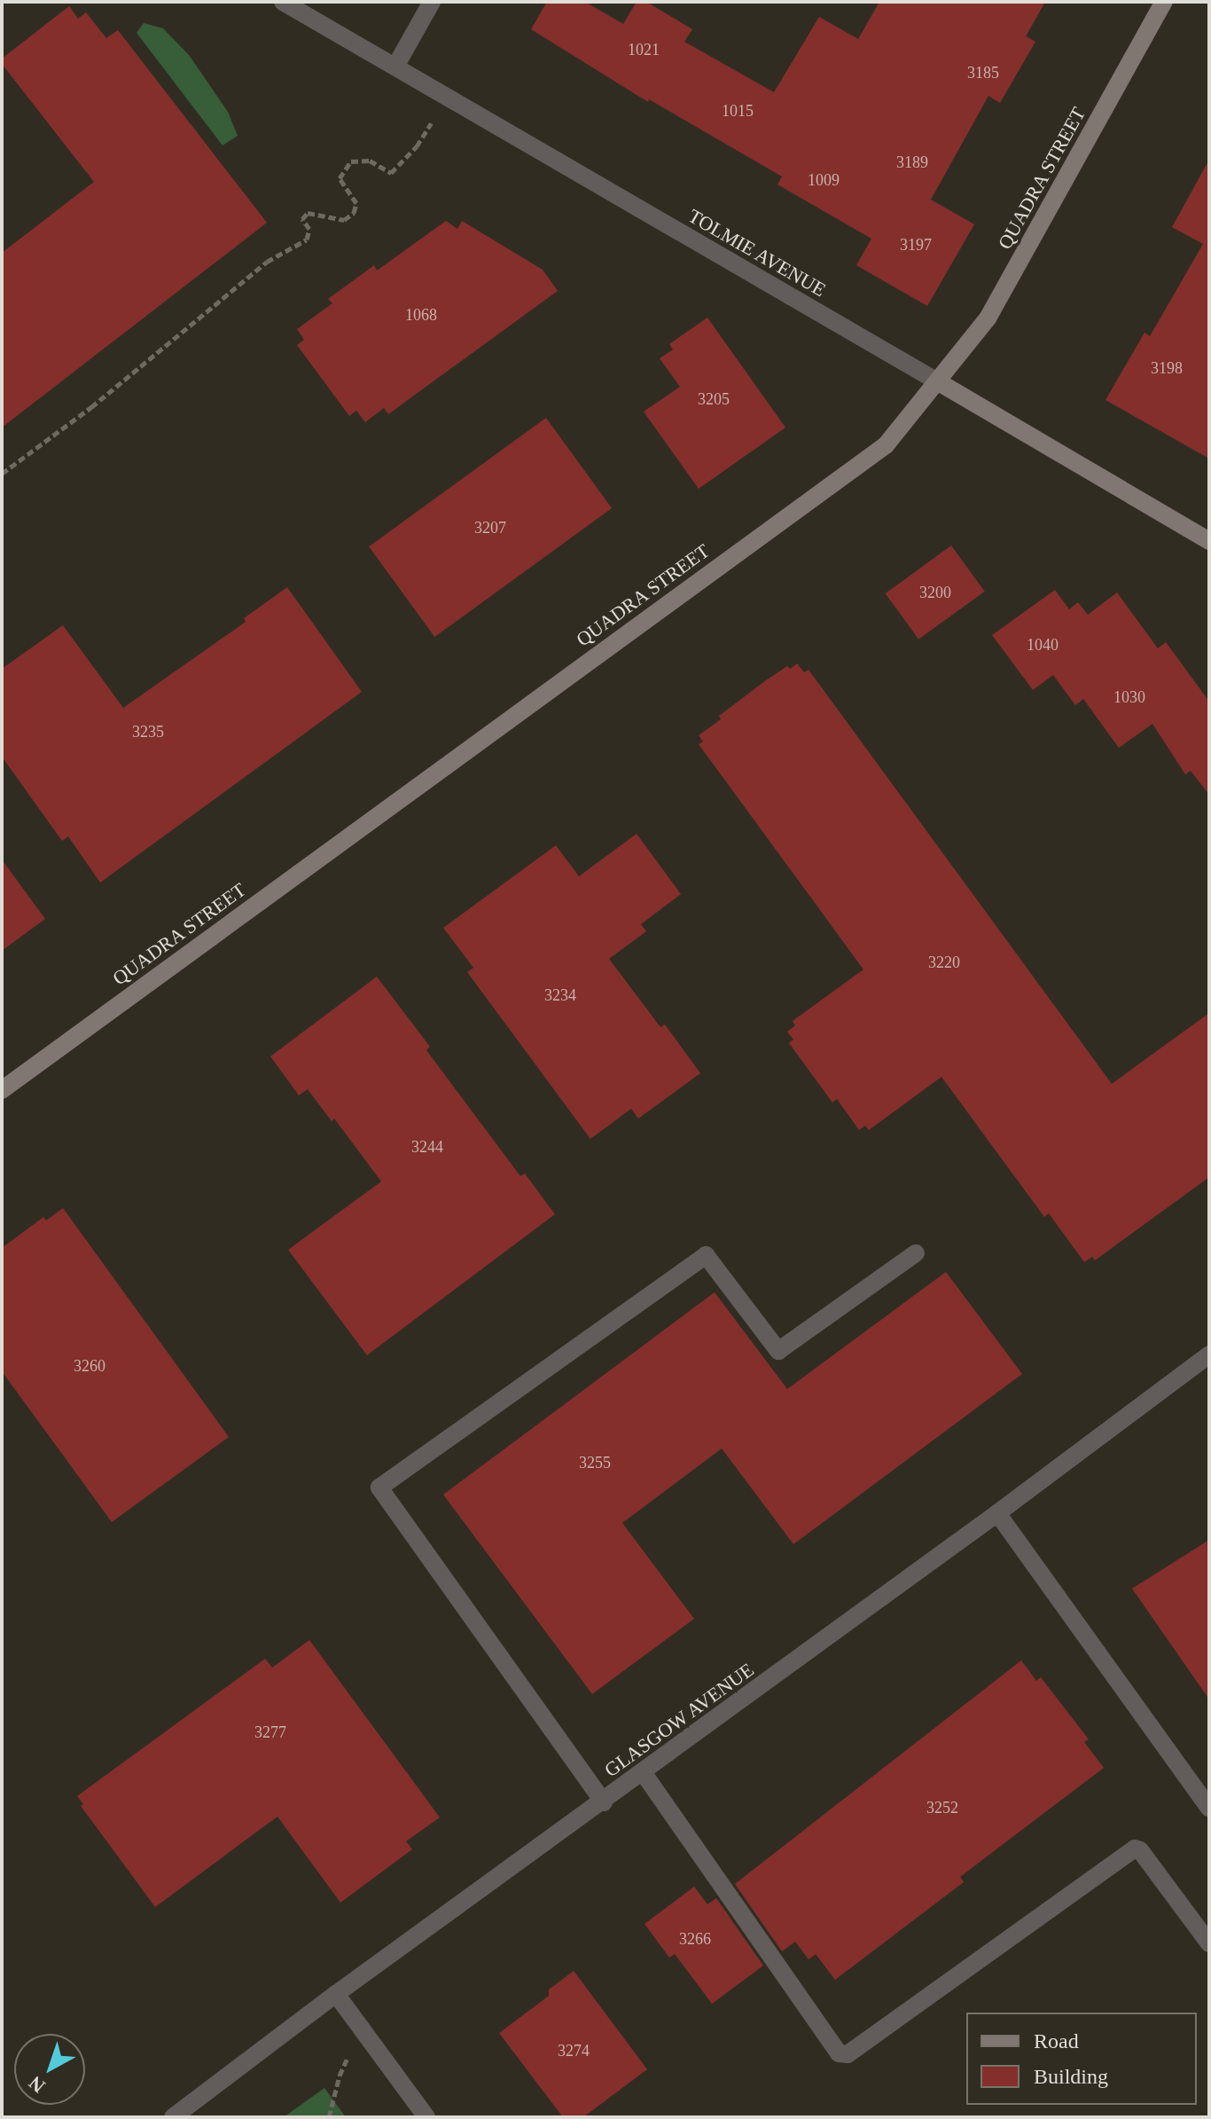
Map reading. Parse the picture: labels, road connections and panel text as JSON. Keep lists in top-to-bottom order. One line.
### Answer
{"streets":{"main road":["QUADRA STREET","TOLMIE AVENUE"],"street":["GLASGOW AVENUE"]},"crossings":[["QUADRA STREET","TOLMIE AVENUE"]],"house_numbers":["1021","3185","1015","3189","1009","3197","1068","3198","3205","3207","3200","1040","1030","3235","3220","3234","3244","3260","3255","3277","3252","3266","3274"],"legend":["Road","Building"],"north":"bottom left"}
